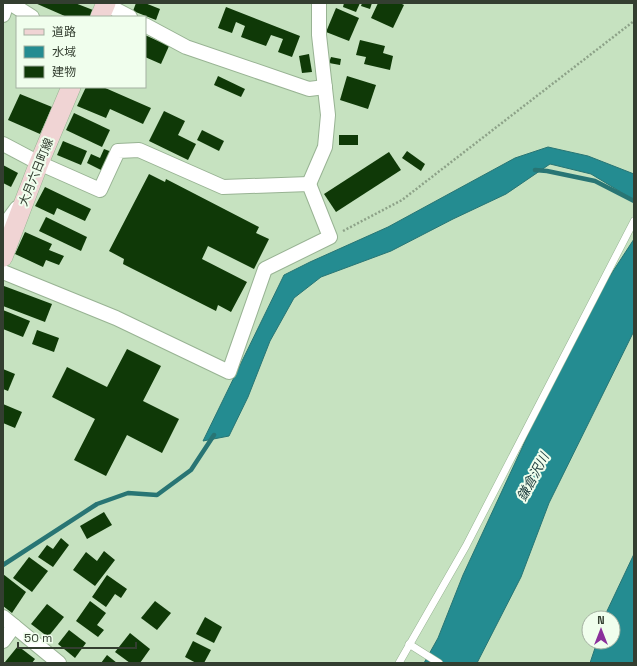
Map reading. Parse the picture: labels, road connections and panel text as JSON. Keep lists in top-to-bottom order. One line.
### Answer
{"streets":{"main road":["大月六日町線"]},"water":["鎌倉沢川"],"legend":["道路","水域","建物"],"scale_bar":"50 m","north":"top"}
